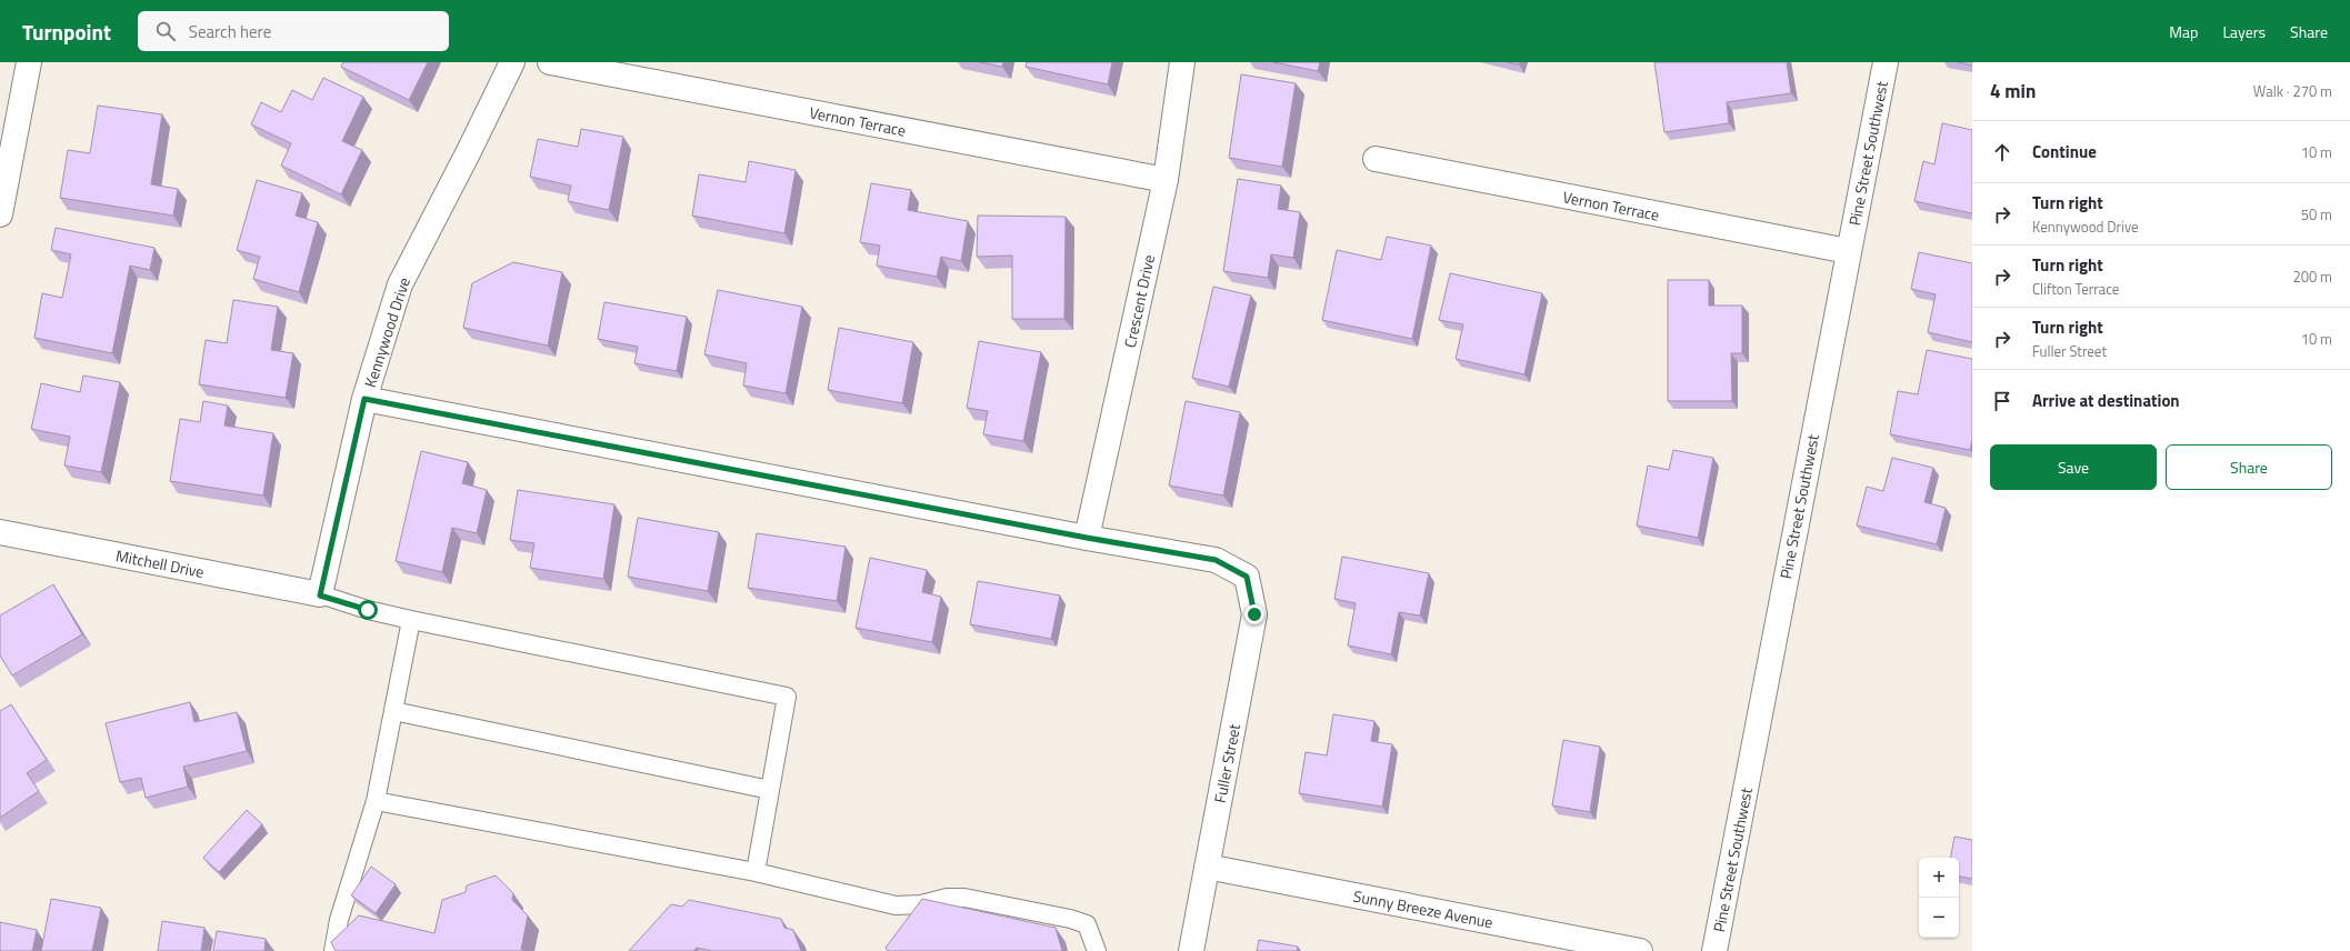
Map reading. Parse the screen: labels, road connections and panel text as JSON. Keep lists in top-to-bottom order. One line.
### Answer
{"streets":{"street":["Vernon Terrace","Pine Street Southwest","Crescent Drive","Kennywood Drive","Mitchell Drive","Fuller Street","Sunny Breeze Avenue"]},"crossings":[["Vernon Terrace","Pine Street Southwest"],["Vernon Terrace","Crescent Drive"],["Crescent Drive","Fuller Street"],["Kennywood Drive","Mitchell Drive"],["Fuller Street","Sunny Breeze Avenue"]],"page":{"header":"Turnpoint","search":"Search here","nav":["Map","Layers","Share"],"heading":["4 min","Walk · 270 m"],"list":[["Continue","10 m"],["Turn right","Kennywood Drive","50 m"],["Turn right","Clifton Terrace","200 m"],["Turn right","Fuller Street","10 m"],"Arrive at destination"],"buttons":["Save","Share"],"map_buttons":["+","−"]}}
